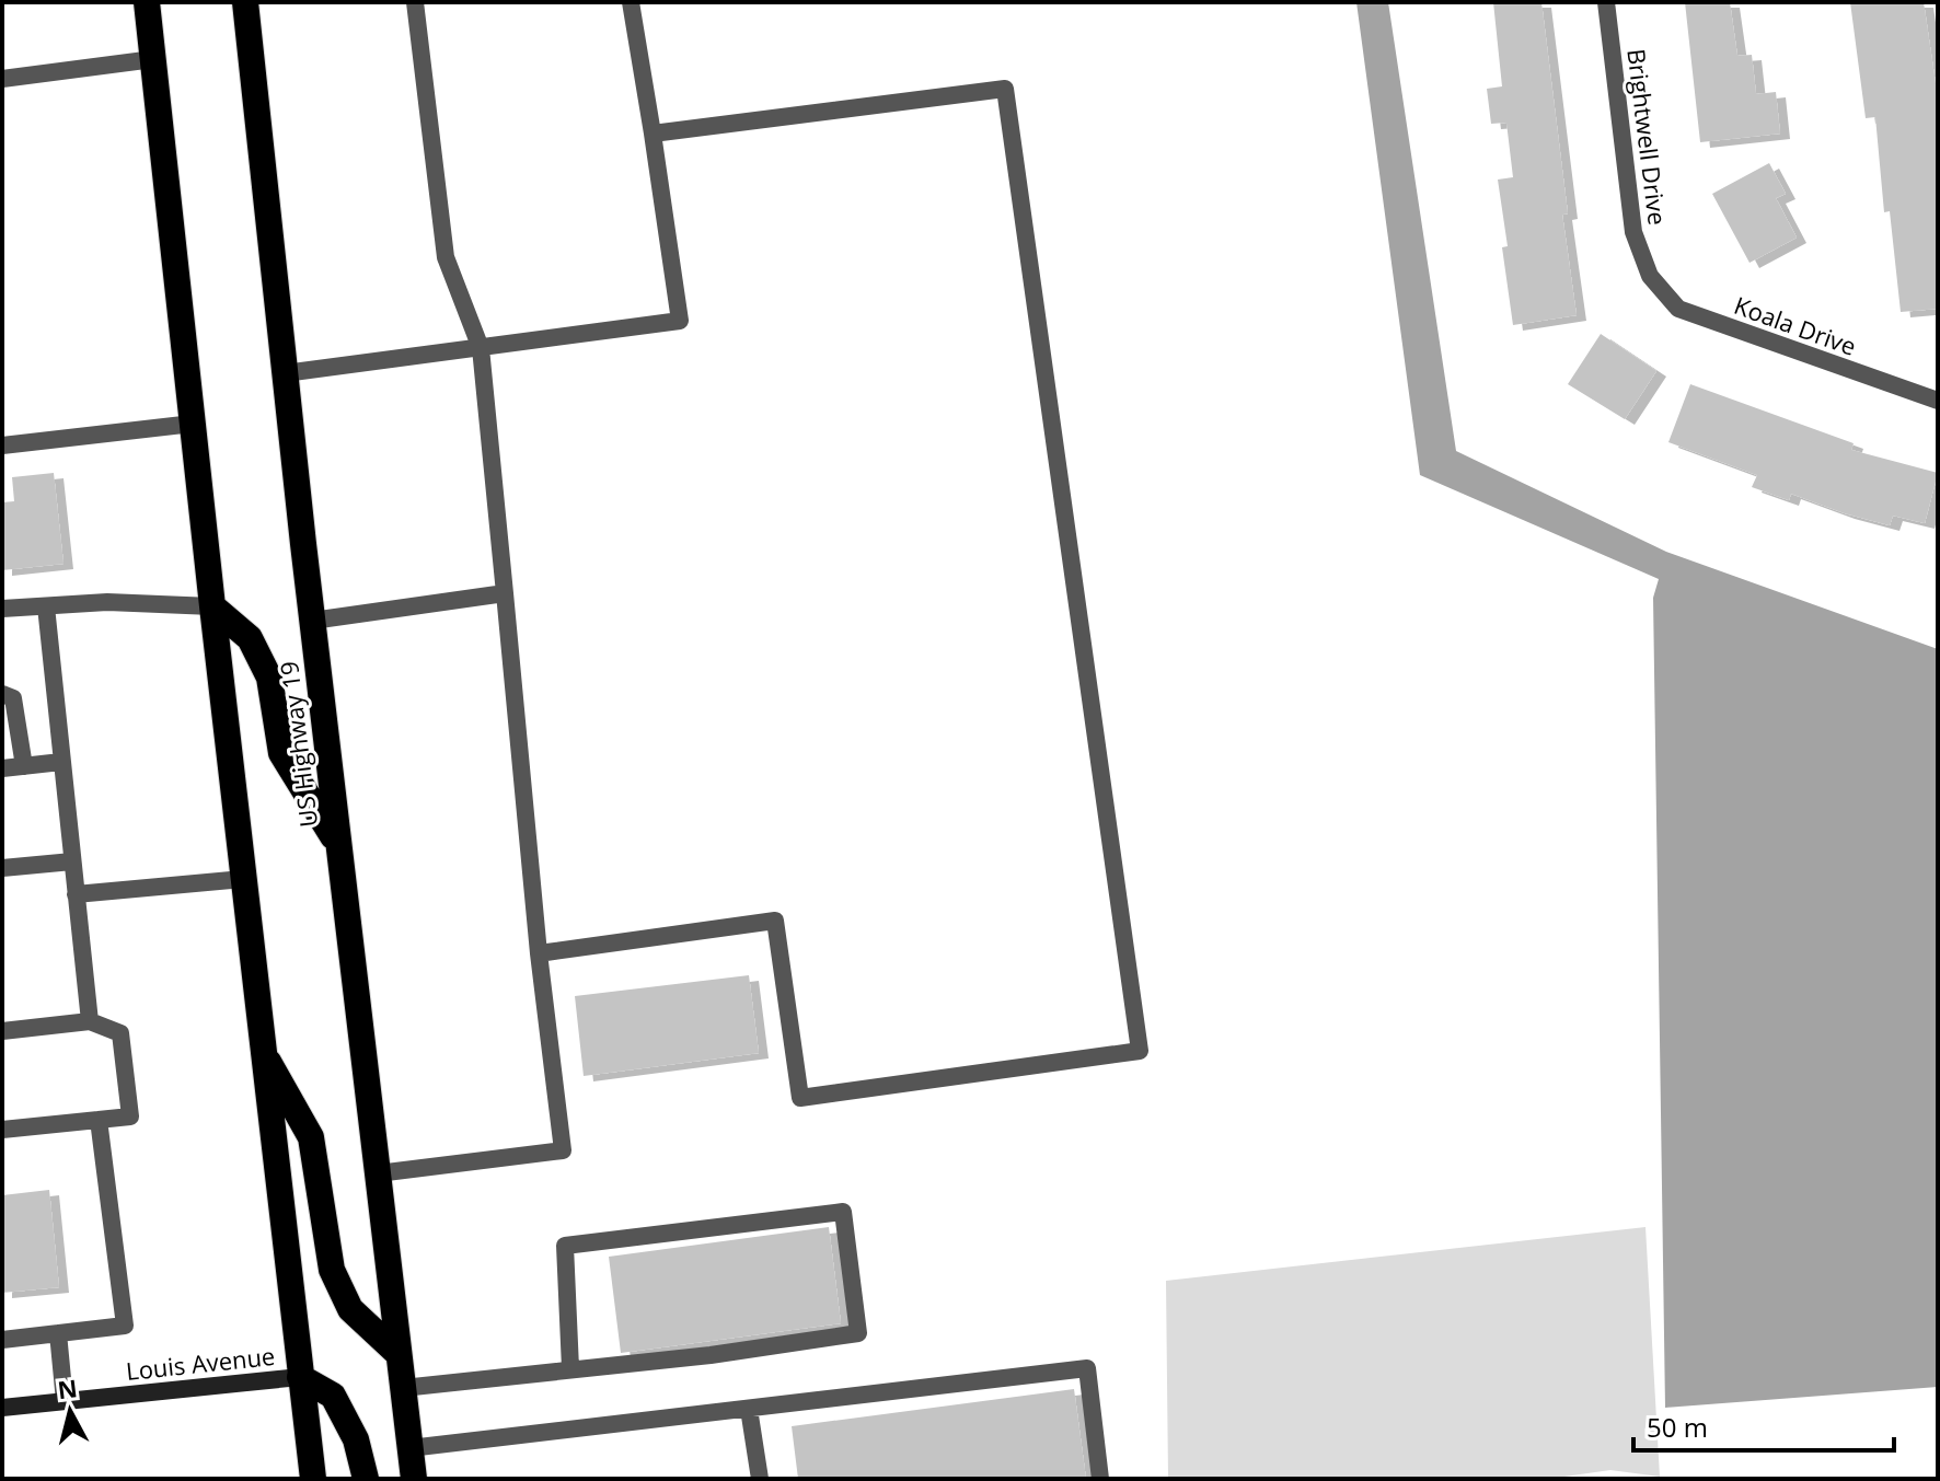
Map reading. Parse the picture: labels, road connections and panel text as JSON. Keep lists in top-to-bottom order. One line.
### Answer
{"streets":{"highway":["US Highway 19"],"street":["Brightwell Drive","Koala Drive","Louis Avenue"]},"crossings":[["Brightwell Drive","Koala Drive"]],"scale_bar":"50 m","north":"top"}
